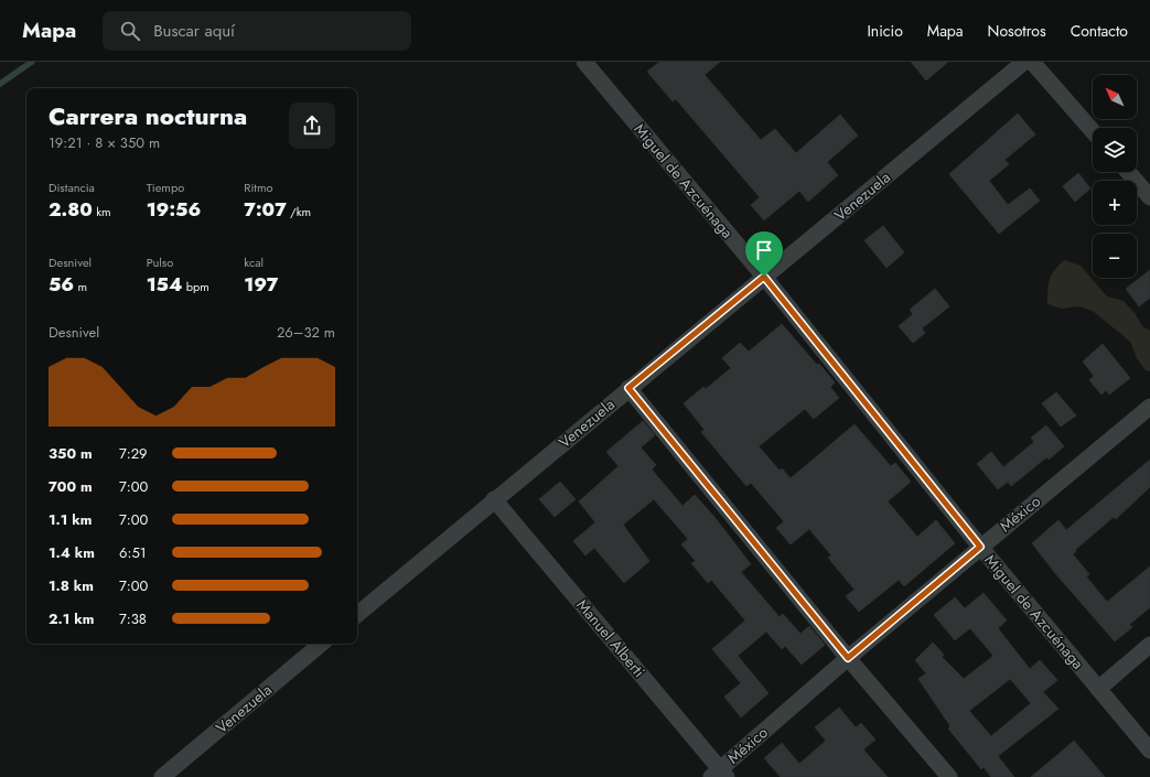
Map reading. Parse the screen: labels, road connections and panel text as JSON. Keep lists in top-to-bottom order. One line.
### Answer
{"streets":{"street":["Miguel de Azcuénaga","Venezuela","México","Manuel Alberti"]},"crossings":[["Miguel de Azcuénaga","Venezuela"],["Miguel de Azcuénaga","México"],["Venezuela","Manuel Alberti"],["México","Manuel Alberti"]],"north":"top left","page":{"header":"Mapa","search":"Buscar aquí","nav":["Inicio","Mapa","Nosotros","Contacto"],"map_buttons":["+","−"],"heading":["Carrera nocturna","19:21 · 8 × 350 m"],"stats":[["Distancia","2.80 km"],["Tiempo","19:56"],["Ritmo","7:07 /km"],["Desnivel","56 m"],["Pulso","154 bpm"],["kcal","197"]],"chart":["Desnivel","26–32 m"],"list":[{"name":"350 m","note":"7:29"},{"name":"700 m","note":"7:00"},{"name":"1.1 km","note":"7:00"},{"name":"1.4 km","note":"6:51"},{"name":"1.8 km","note":"7:00"},{"name":"2.1 km","note":"7:38"}]}}
